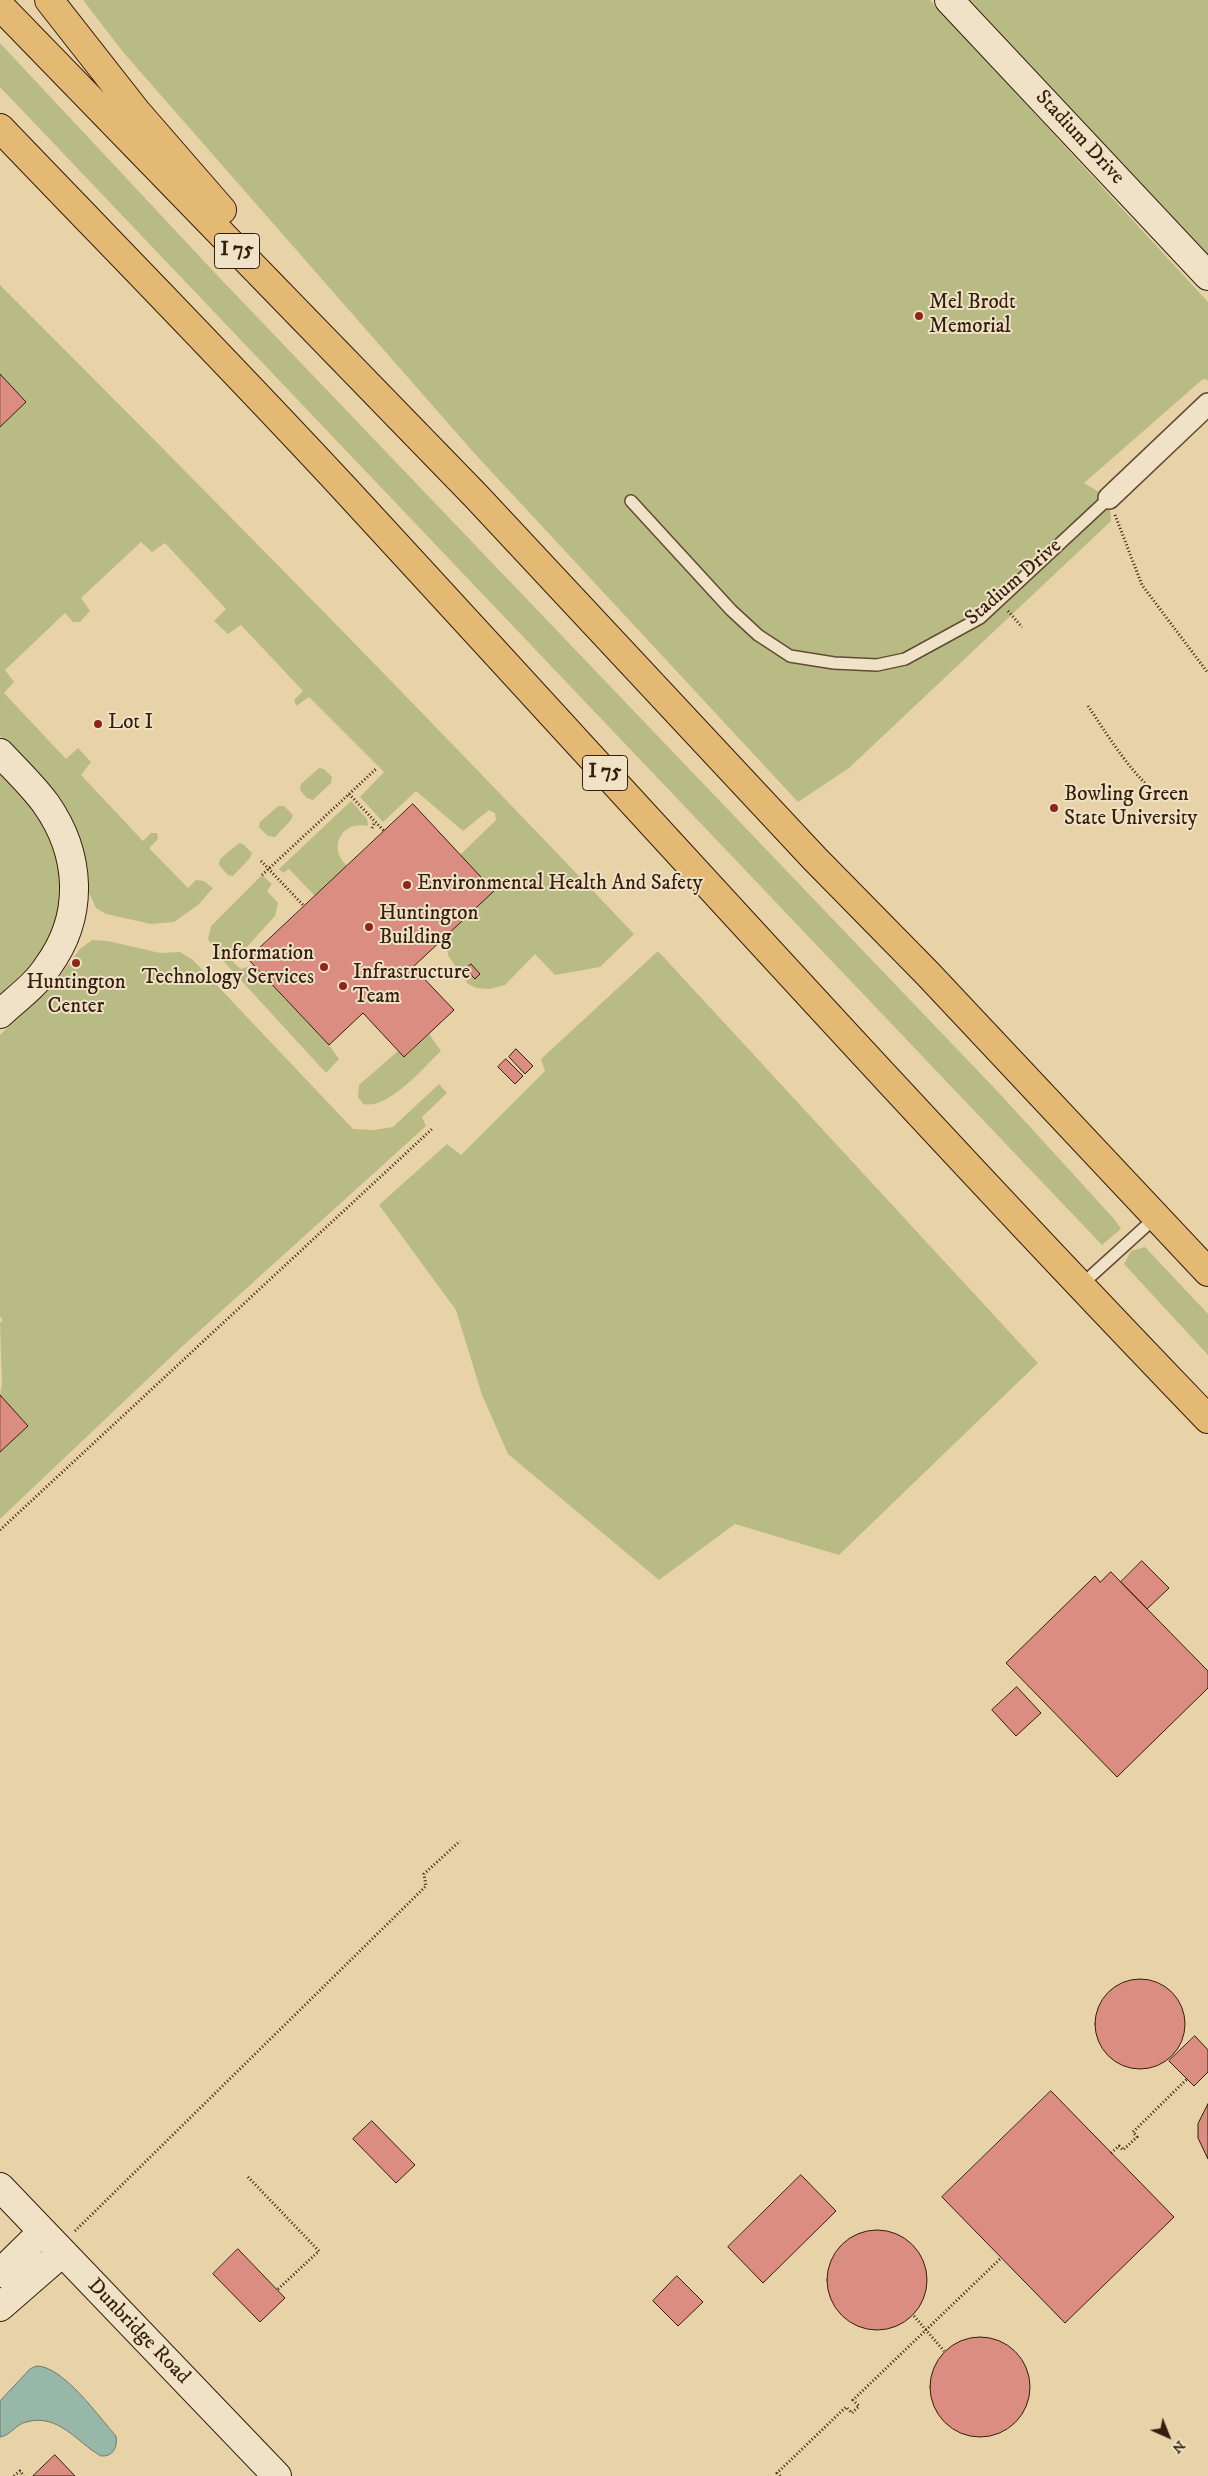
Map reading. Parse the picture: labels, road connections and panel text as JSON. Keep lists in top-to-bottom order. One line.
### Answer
{"streets":{"highway":["I 75"],"street":["Stadium Drive","Dunbridge Road"]},"places":["Mel Brodt Memorial","Lot I","Bowling Green State University","Environmental Health And Safety","Huntington Building","Huntington Center","Information Technology Services","Infrastructure Team"],"north":"bottom right"}
